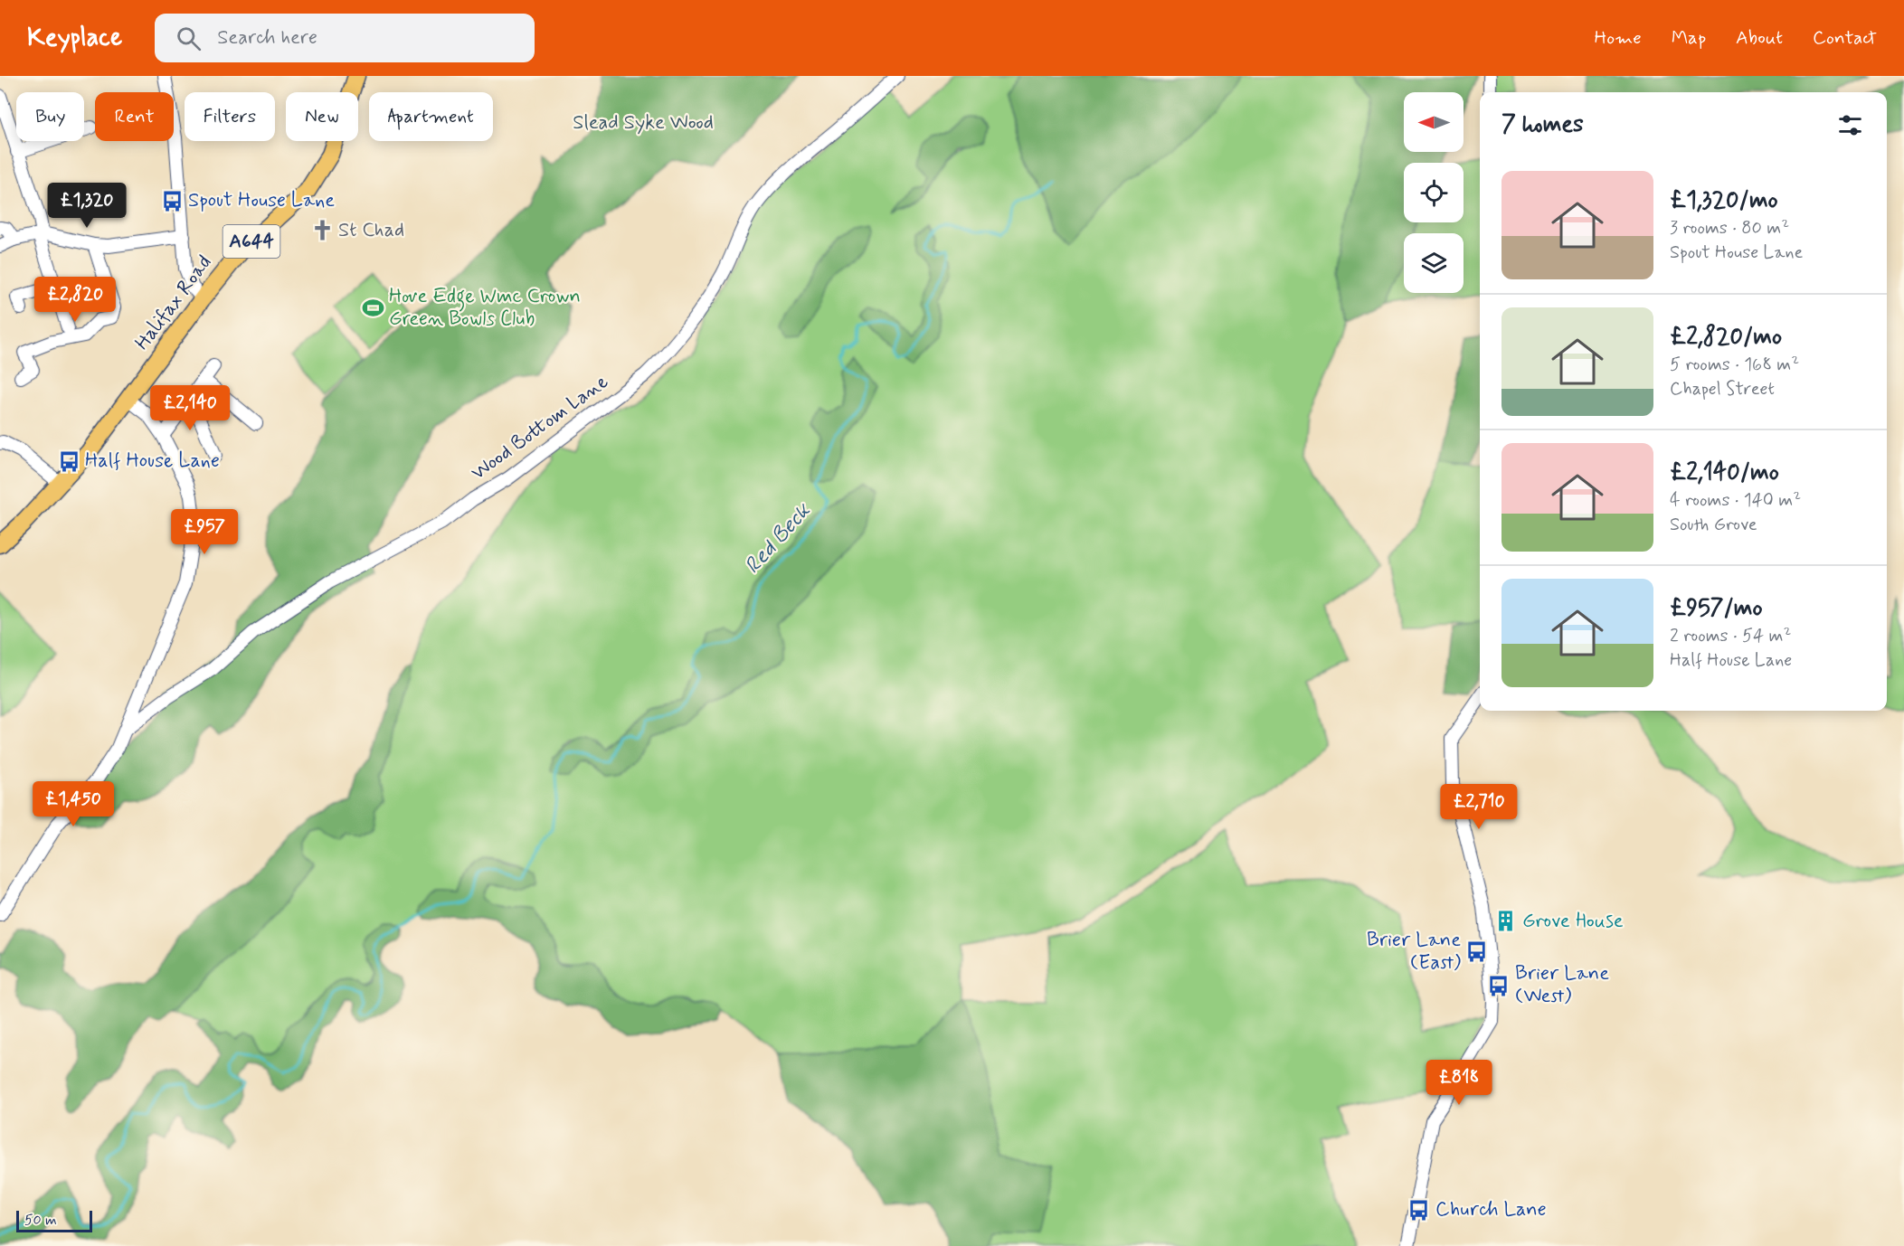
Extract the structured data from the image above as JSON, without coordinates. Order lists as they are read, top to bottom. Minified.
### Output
{"streets":{"main road":["A644","Halifax Road"],"street":["Wood Bottom Lane"]},"water":["Red Beck"],"parks":["Slead Syke Wood"],"places":{"bus stop":["Spout House Lane","Half House Lane","Brier Lane (East)","Brier Lane (West)","Church Lane"],"church":["St Chad"],"sports":["Hove Edge Wmc Crown Green Bowls Club"],"building":["Grove House"]},"scale_bar":"50 m","north":"left","page":{"header":"Keyplace","search":"Search here","nav":["Home","Map","About","Contact"],"chip":["Buy","Rent","Filters","New","Apartment"],"heading":"7 homes","list":[{"name":"£1,320/mo","note":"3 rooms · 80 m² · Spout House Lane"},{"name":"£2,820/mo","note":"5 rooms · 168 m² · Chapel Street"},{"name":"£2,140/mo","note":"4 rooms · 140 m² · South Grove"},{"name":"£957/mo","note":"2 rooms · 54 m² · Half House Lane"}],"price":["£1,320","£2,820","£2,140","£957","£1,450","£2,710","£818"],"scale":"50 m"}}
